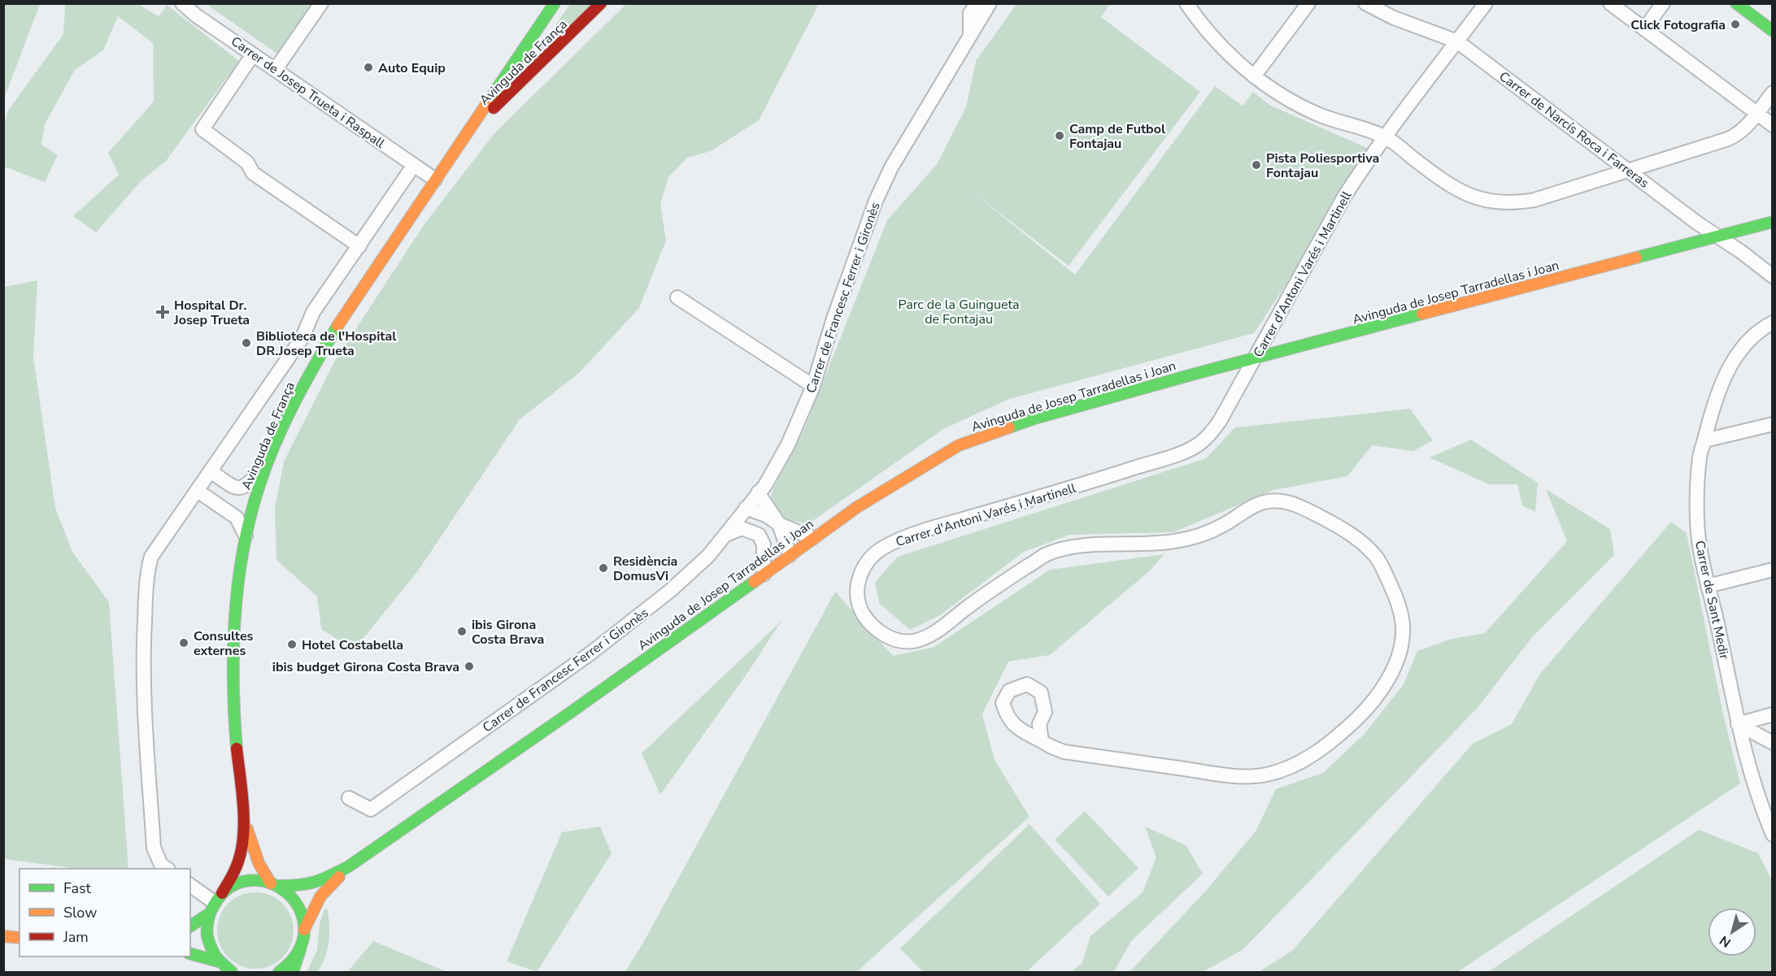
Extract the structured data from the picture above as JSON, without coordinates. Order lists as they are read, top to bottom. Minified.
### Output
{"streets":{"main road":["Avinguda de França","Avinguda de Josep Tarradellas i Joan"],"street":["Carrer de Josep Trueta i Raspall","Carrer de Narcís Roca i Farreras","Carrer d'Antoni Varés i Martinell","Carrer de Francesc Ferrer i Gironès","Carrer de Sant Medir"]},"crossings":[["Avinguda de França","Carrer de Josep Trueta i Raspall"],["Avinguda de França","Avinguda de Josep Tarradellas i Joan"],["Carrer de Narcís Roca i Farreras","Carrer d'Antoni Varés i Martinell"],["Carrer de Narcís Roca i Farreras","Avinguda de Josep Tarradellas i Joan"],["Carrer d'Antoni Varés i Martinell","Avinguda de Josep Tarradellas i Joan"]],"parks":["Parc de la Guingueta de Fontajau"],"places":{"other":["Click Fotografia","Auto Equip","Camp de Futbol Fontajau","Pista Poliesportiva Fontajau","Biblioteca de l'Hospital DR.Josep Trueta","Residència DomusVi","ibis Girona Costa Brava","Consultes externes","Hotel Costabella","ibis budget Girona Costa Brava"],"health":["Hospital Dr. Josep Trueta"]},"legend":["Fast","Slow","Jam"],"north":"bottom left"}
